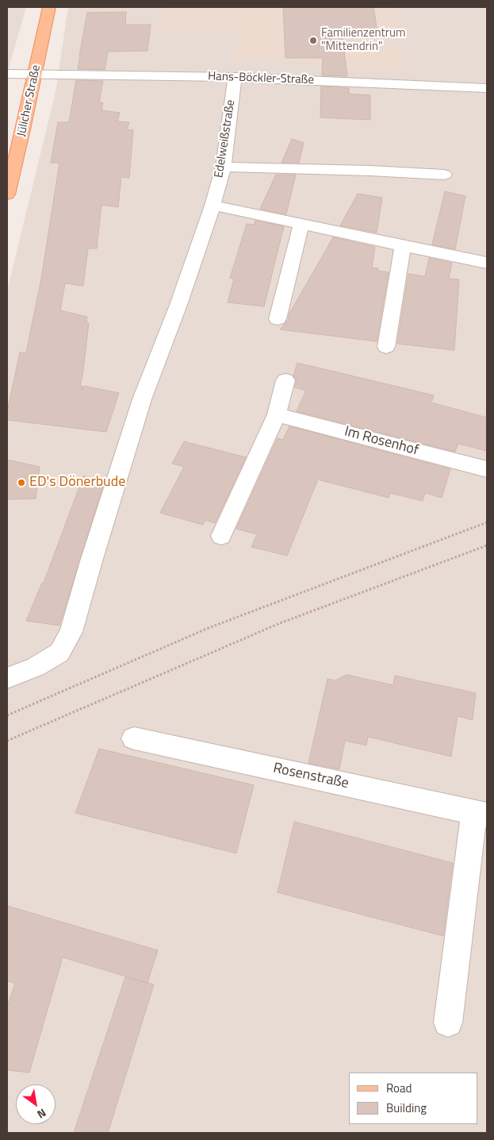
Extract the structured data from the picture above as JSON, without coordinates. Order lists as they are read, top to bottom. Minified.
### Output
{"streets":{"main road":["Jülicher Straße"],"street":["Hans-Böckler-Straße","Edelweißstraße","Im Rosenhof","Rosenstraße"]},"crossings":[["Hans-Böckler-Straße","Jülicher Straße"],["Hans-Böckler-Straße","Edelweißstraße"]],"places":["Familienzentrum \"Mittendrin\"","ED's Dönerbude"],"legend":["Road","Building"],"north":"bottom right"}
